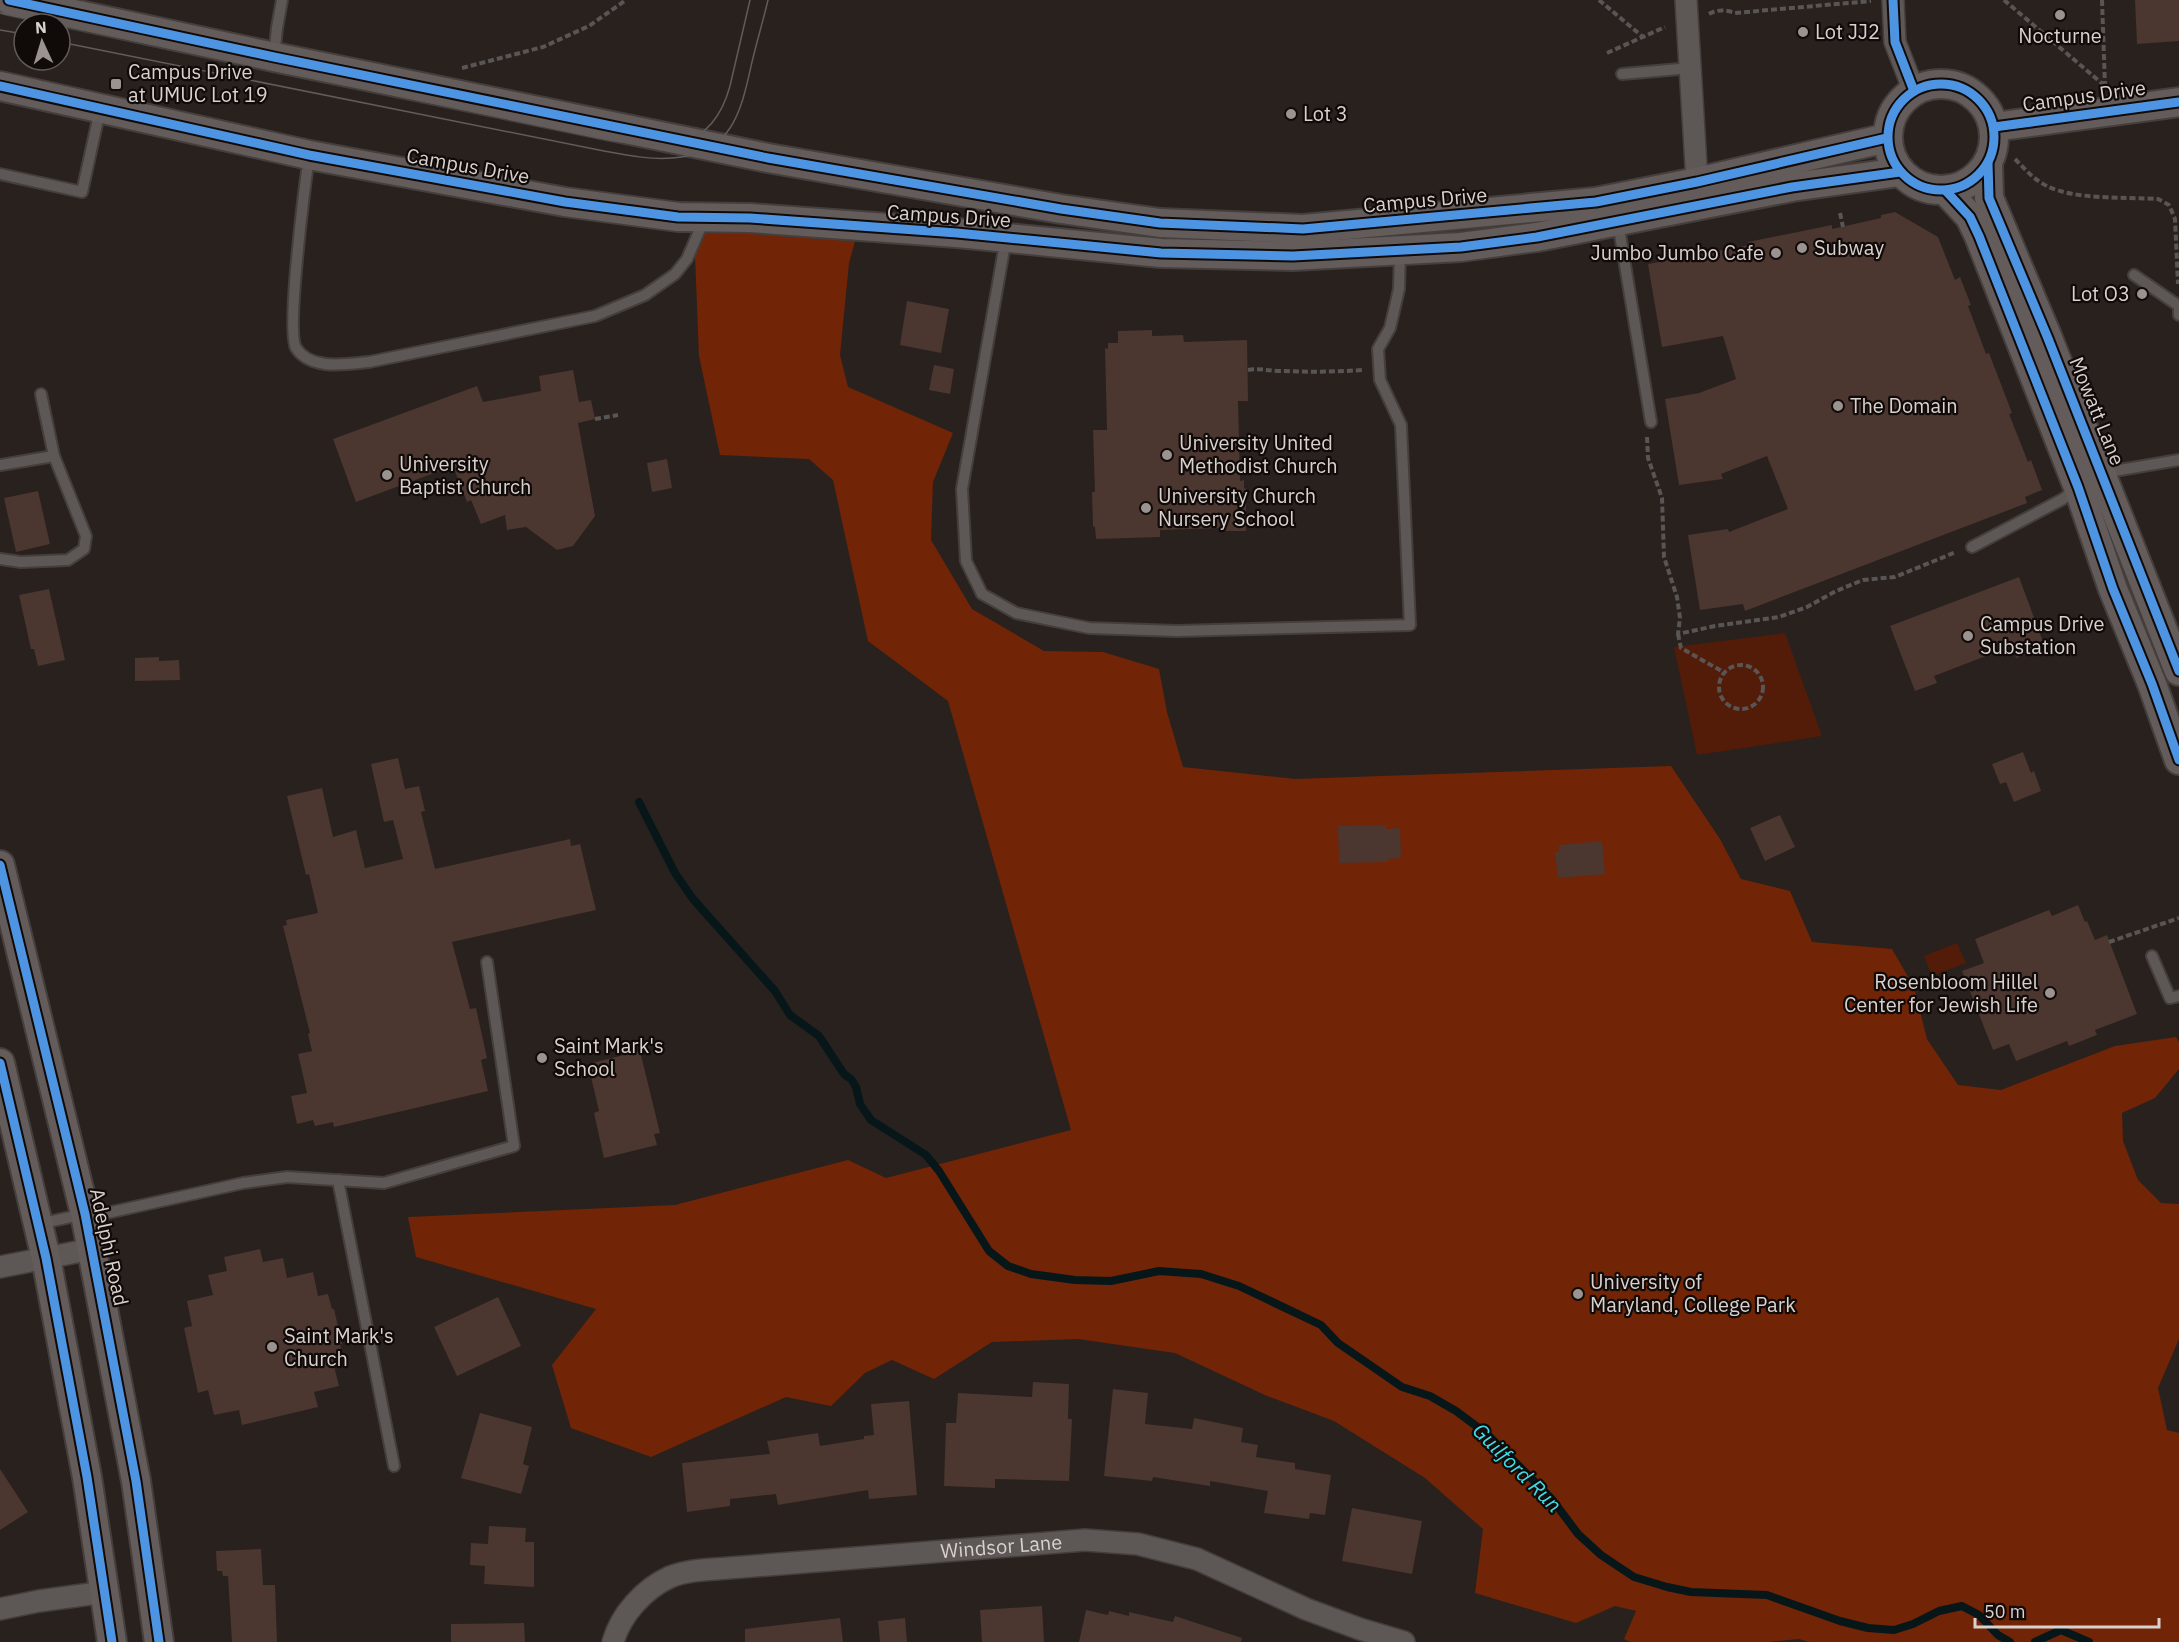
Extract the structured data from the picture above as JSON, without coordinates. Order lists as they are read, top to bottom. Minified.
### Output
{"streets":{"street":["Campus Drive","Mowatt Lane","Adelphi Road","Windsor Lane"]},"crossings":[["Campus Drive","Mowatt Lane"]],"water":["Guilford Run"],"places":{"other":["Nocturne","Lot JJ2","Lot 3","Subway","Jumbo Jumbo Cafe","Lot O3","The Domain","University United Methodist Church","University Baptist Church","University Church Nursery School","Campus Drive Substation","Rosenbloom Hillel Center for Jewish Life","Saint Mark's School","University of Maryland, College Park","Saint Mark's Church"],"transit":["Campus Drive at UMUC Lot 19"]},"scale_bar":"50 m","north":"top"}
